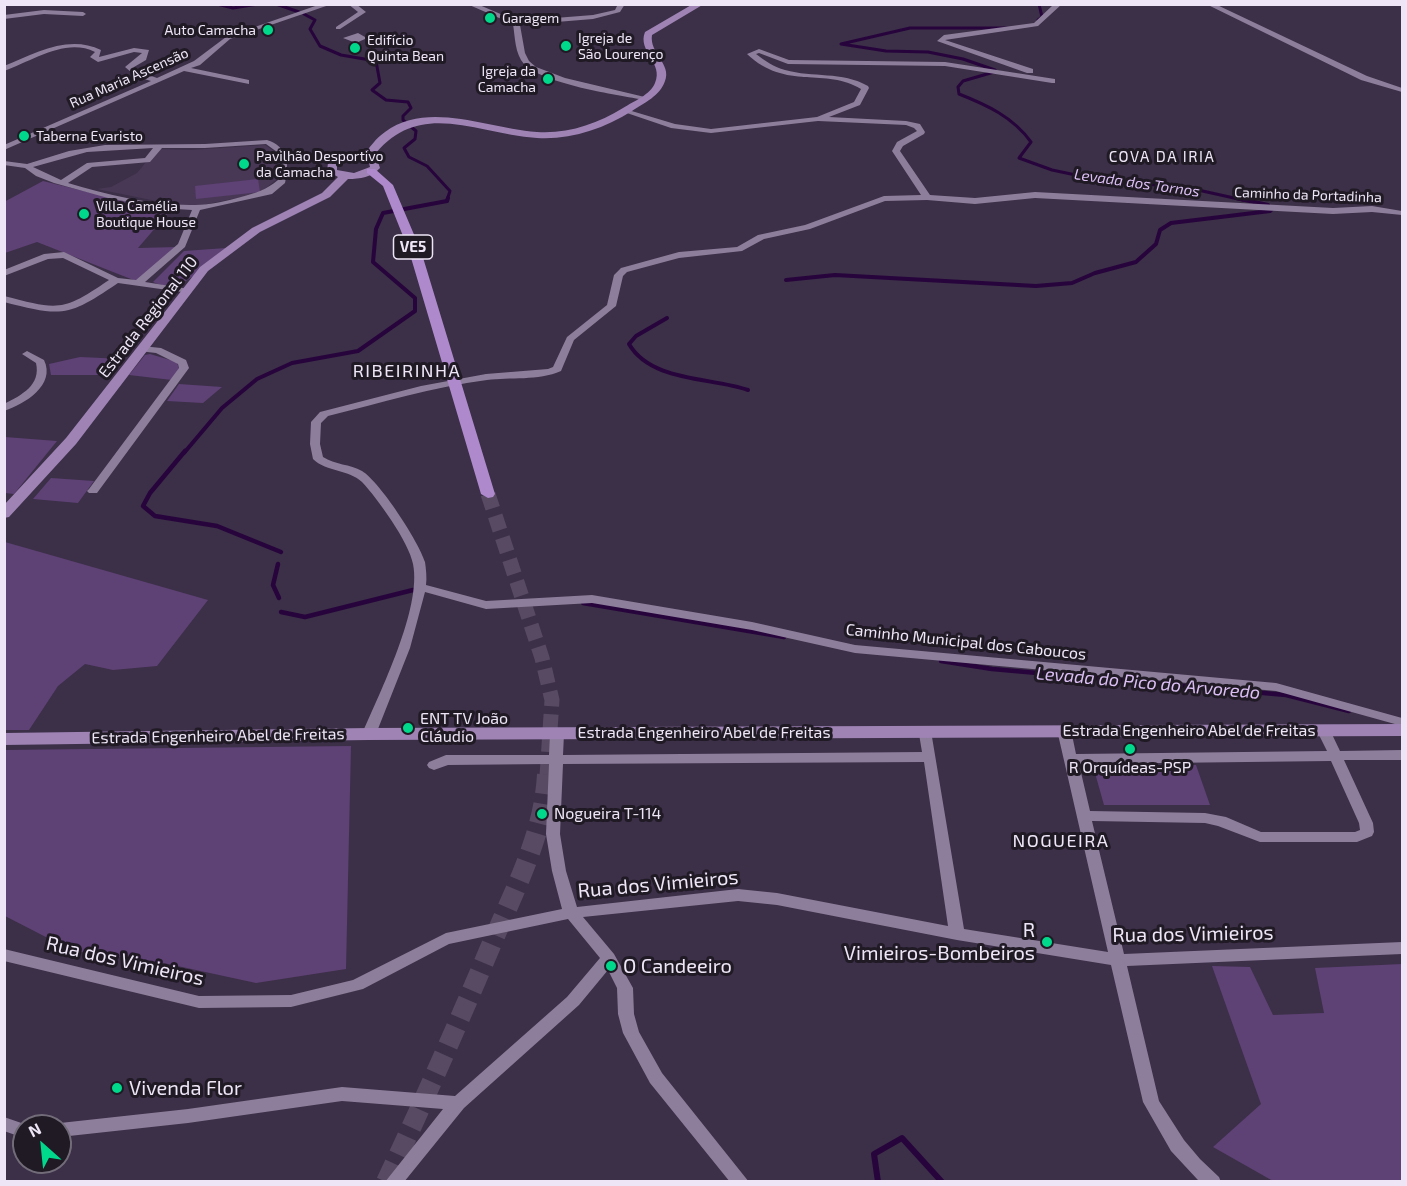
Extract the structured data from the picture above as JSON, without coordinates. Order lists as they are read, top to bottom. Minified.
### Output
{"streets":{"main road":["VE5","Estrada Regional 110","Estrada Engenheiro Abel de Freitas"],"street":["Rua Maria Ascensão","Caminho da Portadinha","Caminho Municipal dos Caboucos","Rua dos Vimieiros"]},"crossings":[["Caminho da Portadinha","Caminho Municipal dos Caboucos"]],"districts":["COVA DA IRIA","RIBEIRINHA","NOGUEIRA"],"water":["Levada dos Tornos","Levada do Pico do Arvoredo"],"places":["Garagem","Auto Camacha","Igreja de São Lourenço","Edifício Quinta Bean","Igreja da Camacha","Taberna Evaristo","Pavilhão Desportivo da Camacha","Villa Camélia Boutique House","ENT TV João Cláudio","R Orquídeas-PSP","Nogueira T-114","R Vimieiros-Bombeiros","O Candeeiro","Vivenda Flor"],"north":"top left"}
